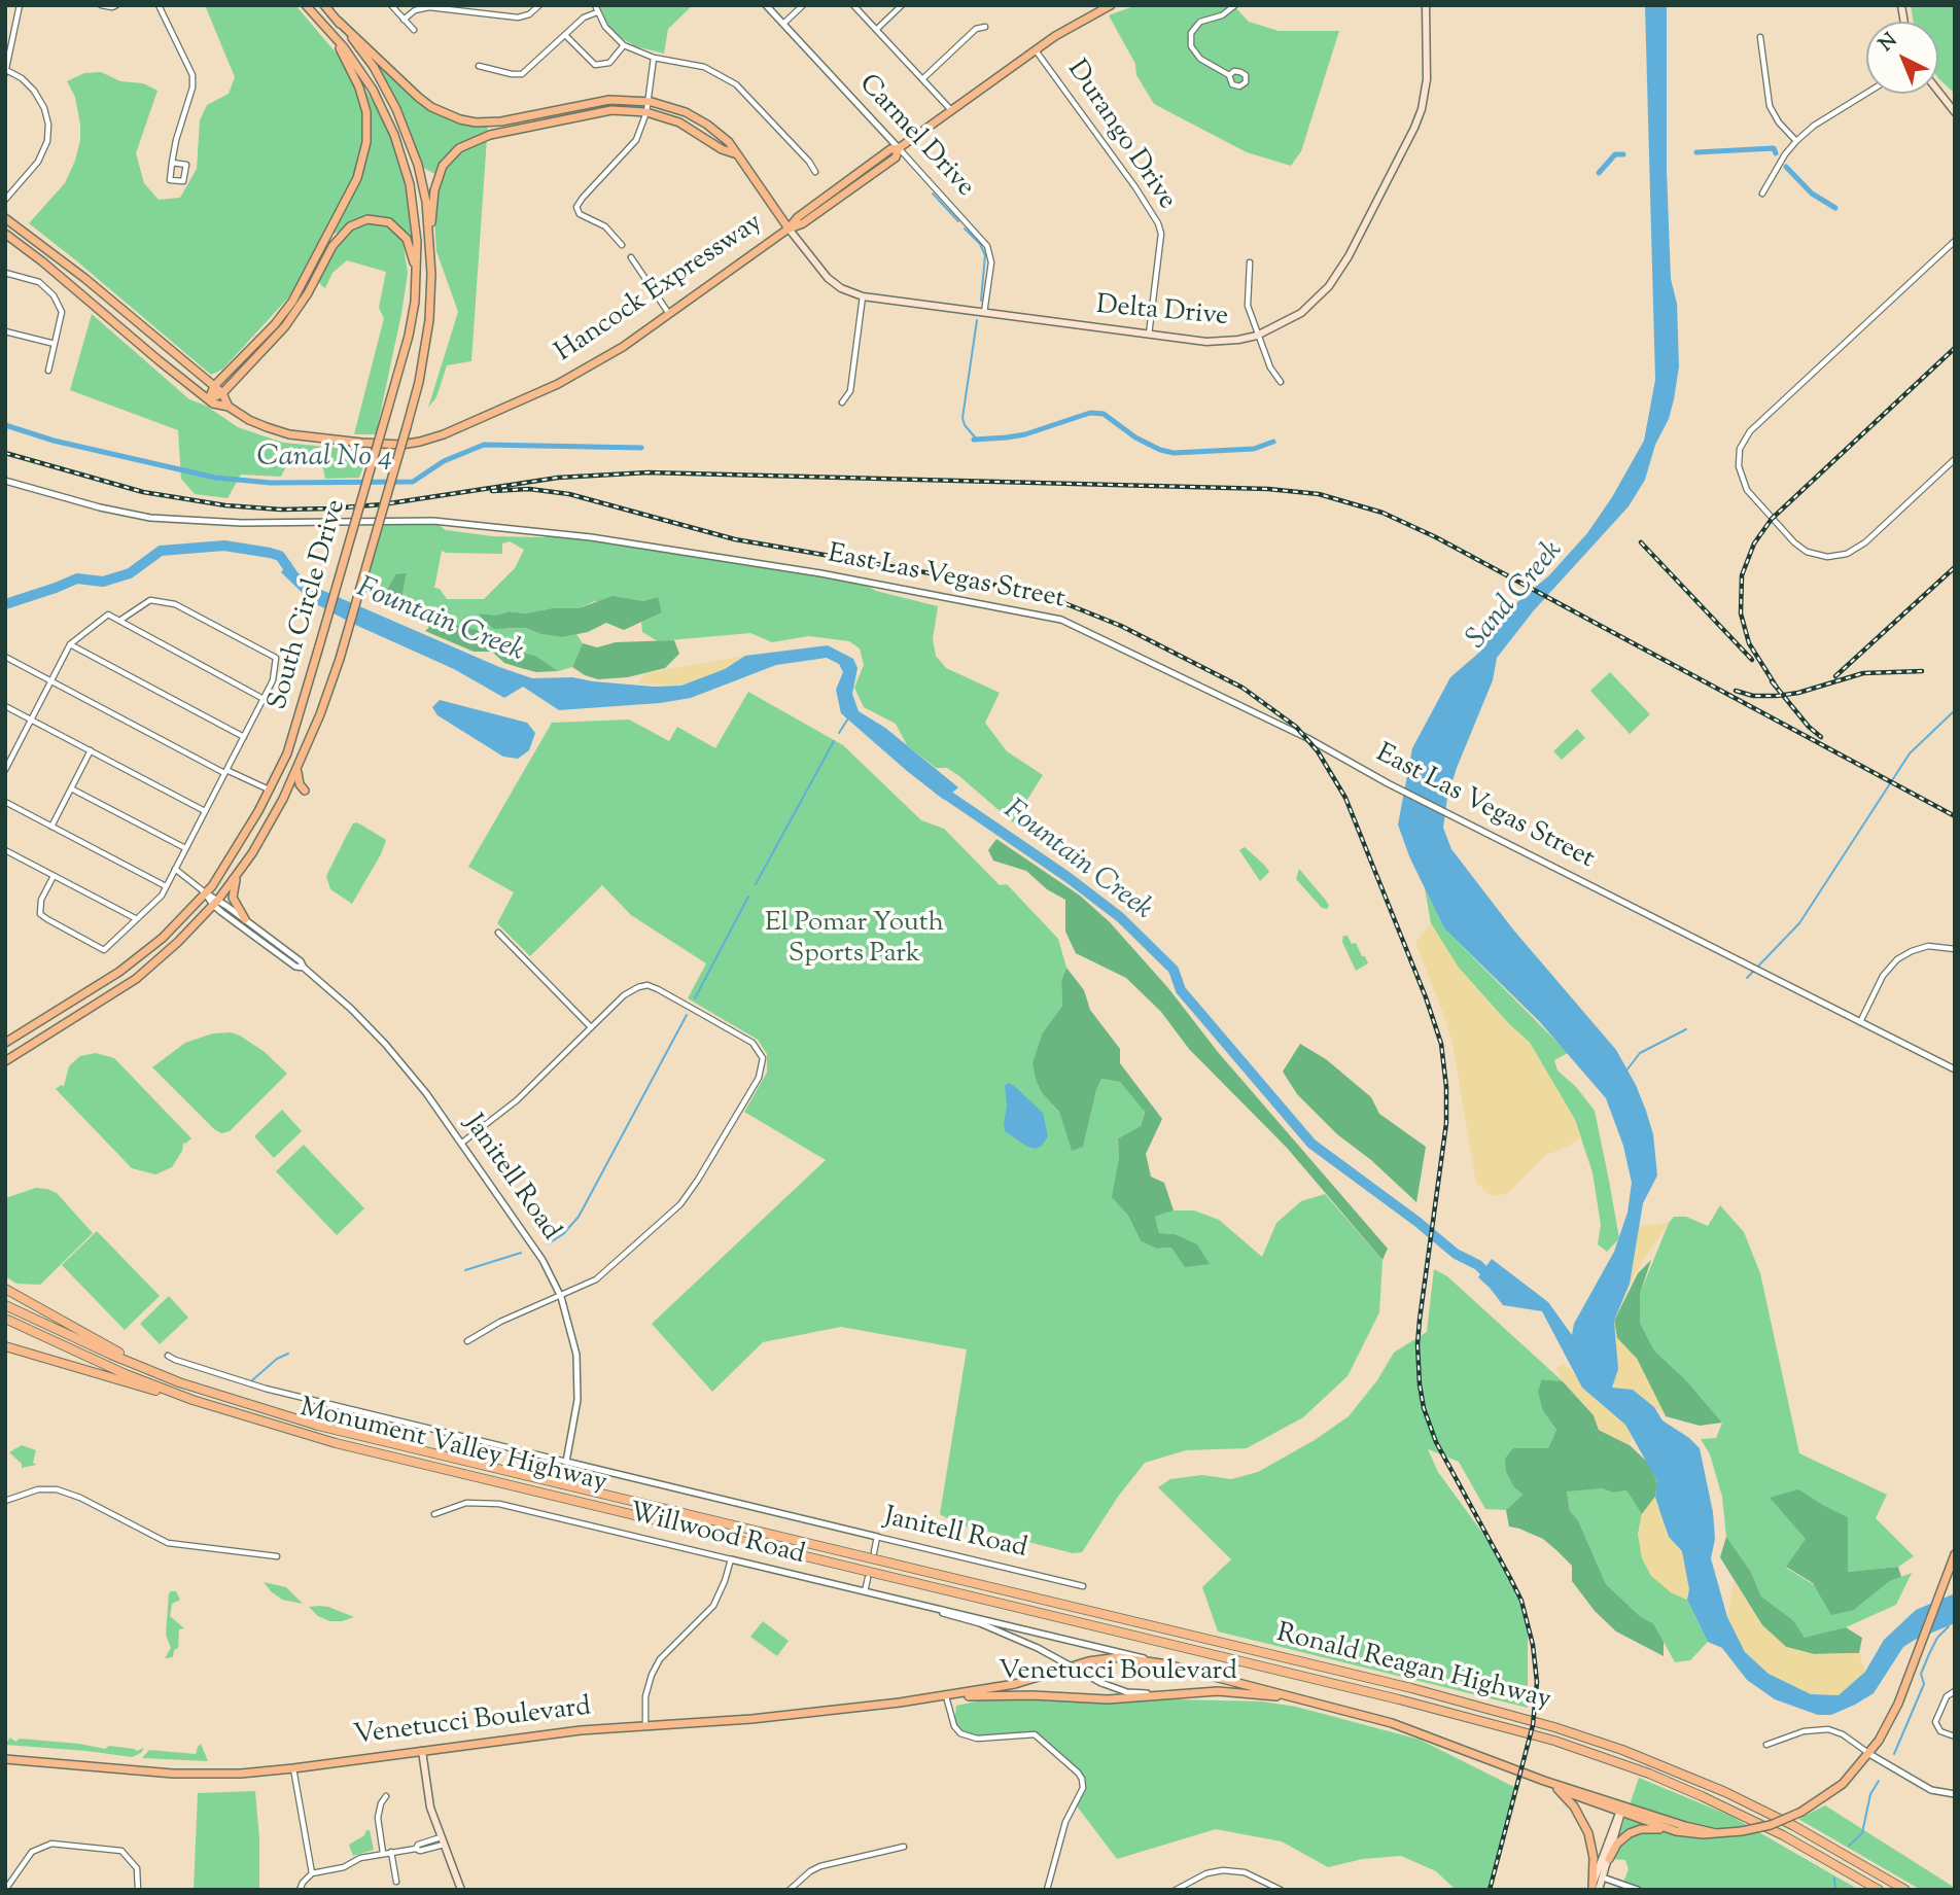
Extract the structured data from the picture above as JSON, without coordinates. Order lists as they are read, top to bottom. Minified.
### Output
{"streets":{"highway":["Monument Valley Highway","Ronald Reagan Highway"],"main road":["Hancock Expressway","Delta Drive","South Circle Drive","Venetucci Boulevard"],"street":["Durango Drive","Carmel Drive","East Las Vegas Street","Janitell Road","Willwood Road"]},"crossings":[["Durango Drive","Hancock Expressway"],["Durango Drive","Delta Drive"],["Carmel Drive","Hancock Expressway"],["Carmel Drive","Delta Drive"],["Hancock Expressway","Delta Drive"],["South Circle Drive","Janitell Road"],["Monument Valley Highway","Ronald Reagan Highway"],["Willwood Road","Venetucci Boulevard"]],"water":["Canal No 4","Sand Creek","Fountain Creek"],"parks":["El Pomar Youth Sports Park"],"north":"top left"}
